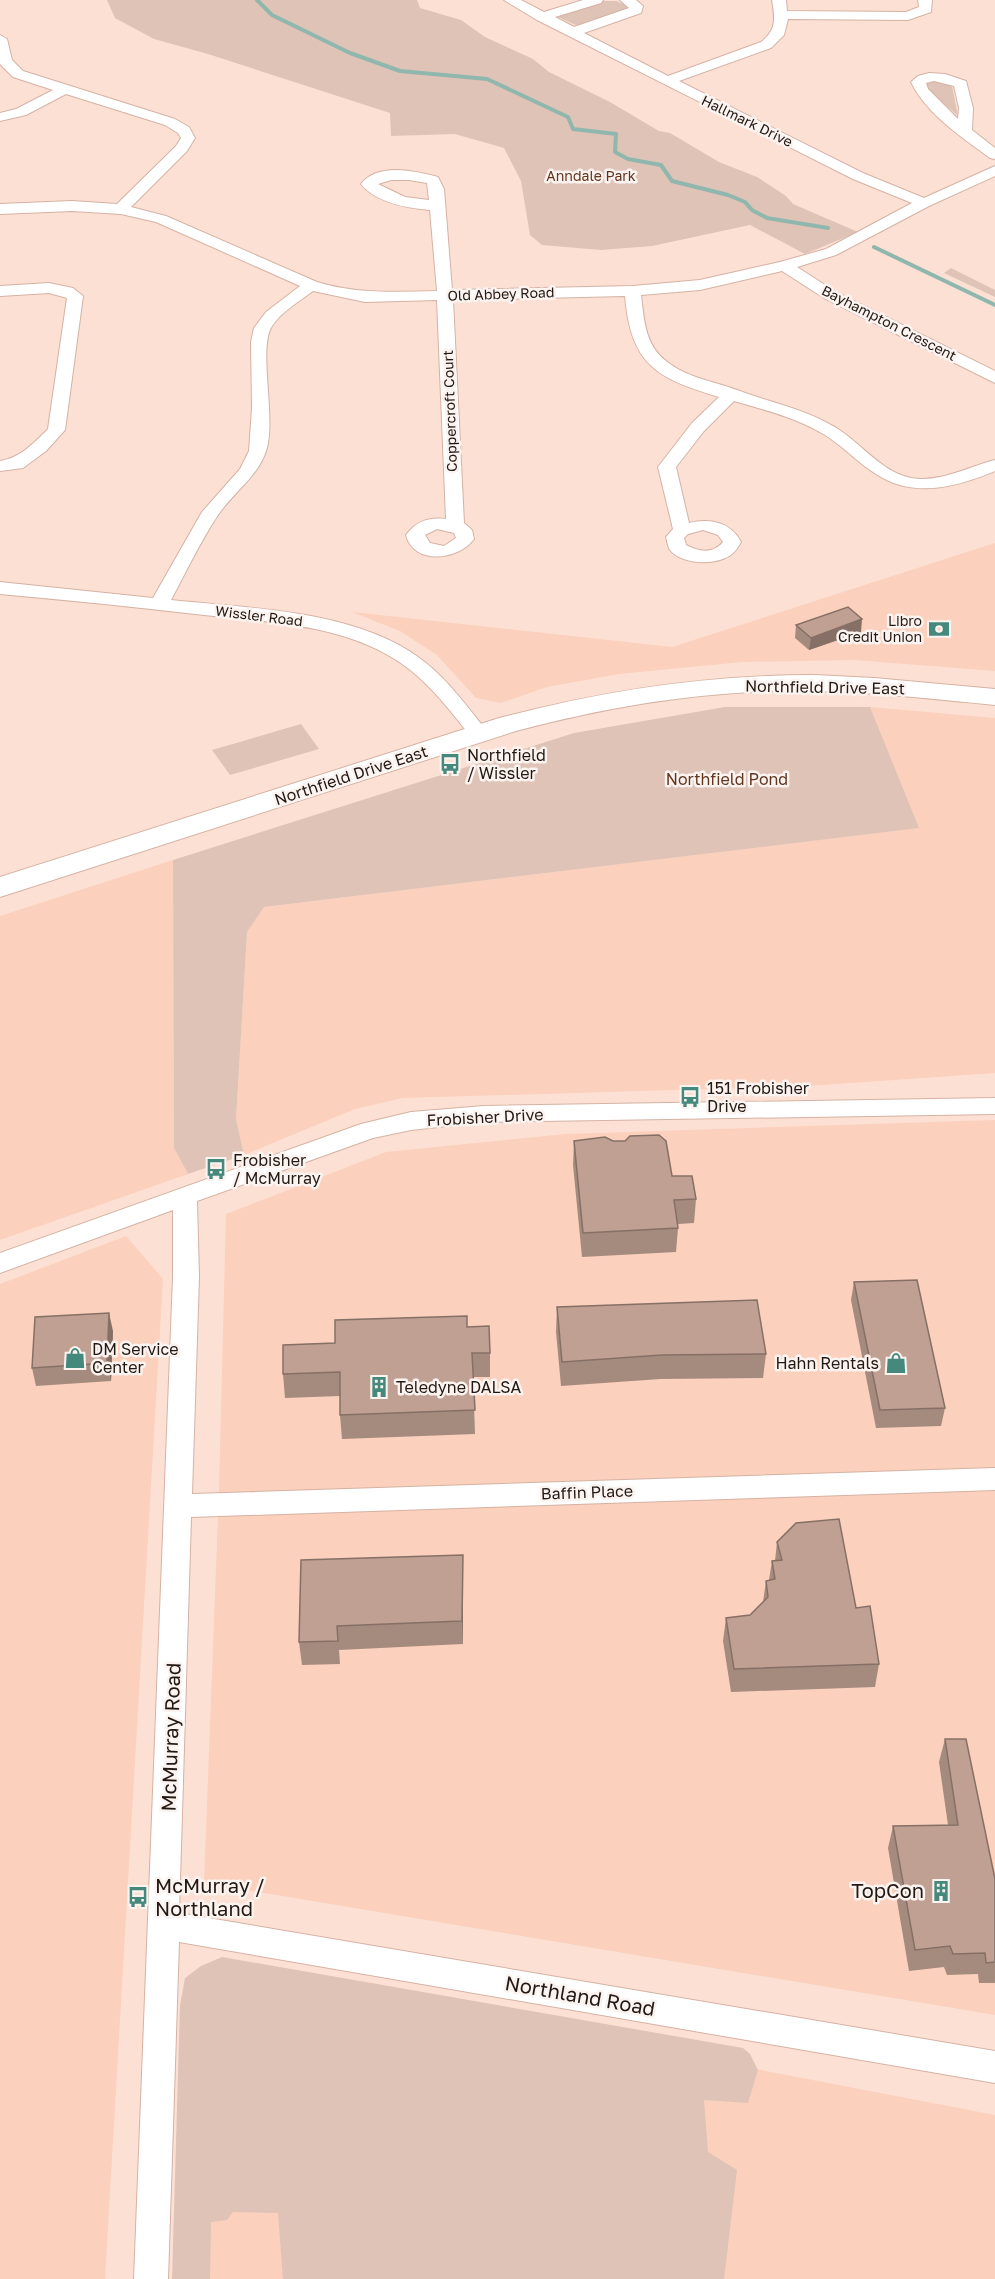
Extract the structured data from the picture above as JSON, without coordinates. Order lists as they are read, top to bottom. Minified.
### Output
{"streets":{"main road":["Northfield Drive East"],"street":["Hallmark Drive","Old Abbey Road","Bayhampton Crescent","Coppercroft Court","Wissler Road","Frobisher Drive","Baffin Place","McMurray Road","Northland Road"]},"crossings":[["Hallmark Drive","Old Abbey Road"],["Old Abbey Road","Bayhampton Crescent"],["Old Abbey Road","Coppercroft Court"],["Wissler Road","Northfield Drive East"],["Frobisher Drive","McMurray Road"],["Baffin Place","McMurray Road"],["McMurray Road","Northland Road"]],"parks":["Anndale Park","Northfield Pond"],"places":{"bank":["Libro Credit Union"],"bus stop":["Northfield / Wissler","151 Frobisher Drive","Frobisher / McMurray","McMurray / Northland"],"shop":["DM Service Center","Hahn Rentals"],"building":["Teledyne DALSA","TopCon"]}}
